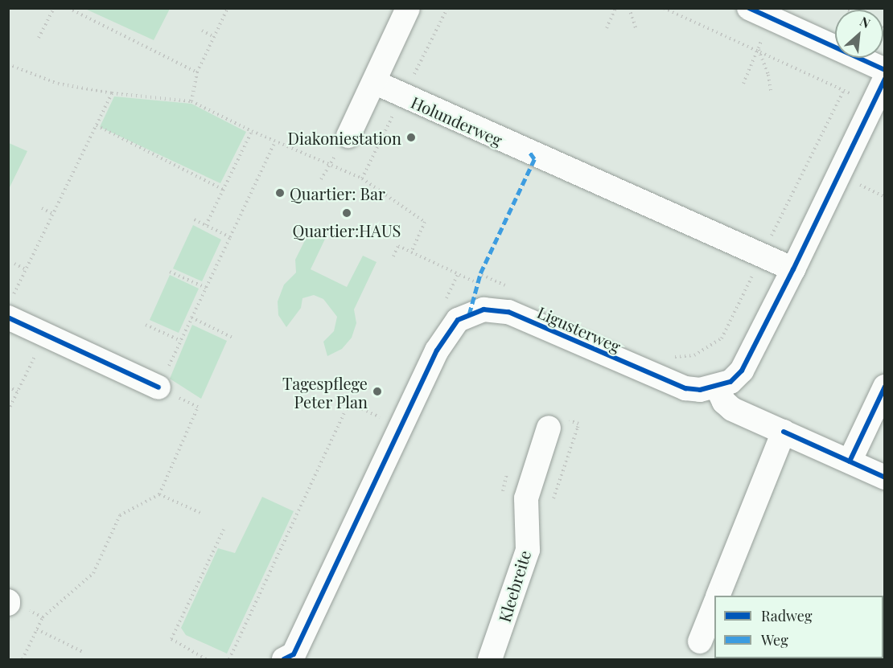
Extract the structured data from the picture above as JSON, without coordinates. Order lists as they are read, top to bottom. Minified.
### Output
{"streets":{"street":["Holunderweg","Ligusterweg","Kleebreite"]},"crossings":[["Holunderweg","Ligusterweg"]],"places":["Diakoniestation","Quartier: Bar","Quartier:HAUS","Tagespflege Peter Plan"],"legend":["Radweg","Weg"],"north":"top right"}
